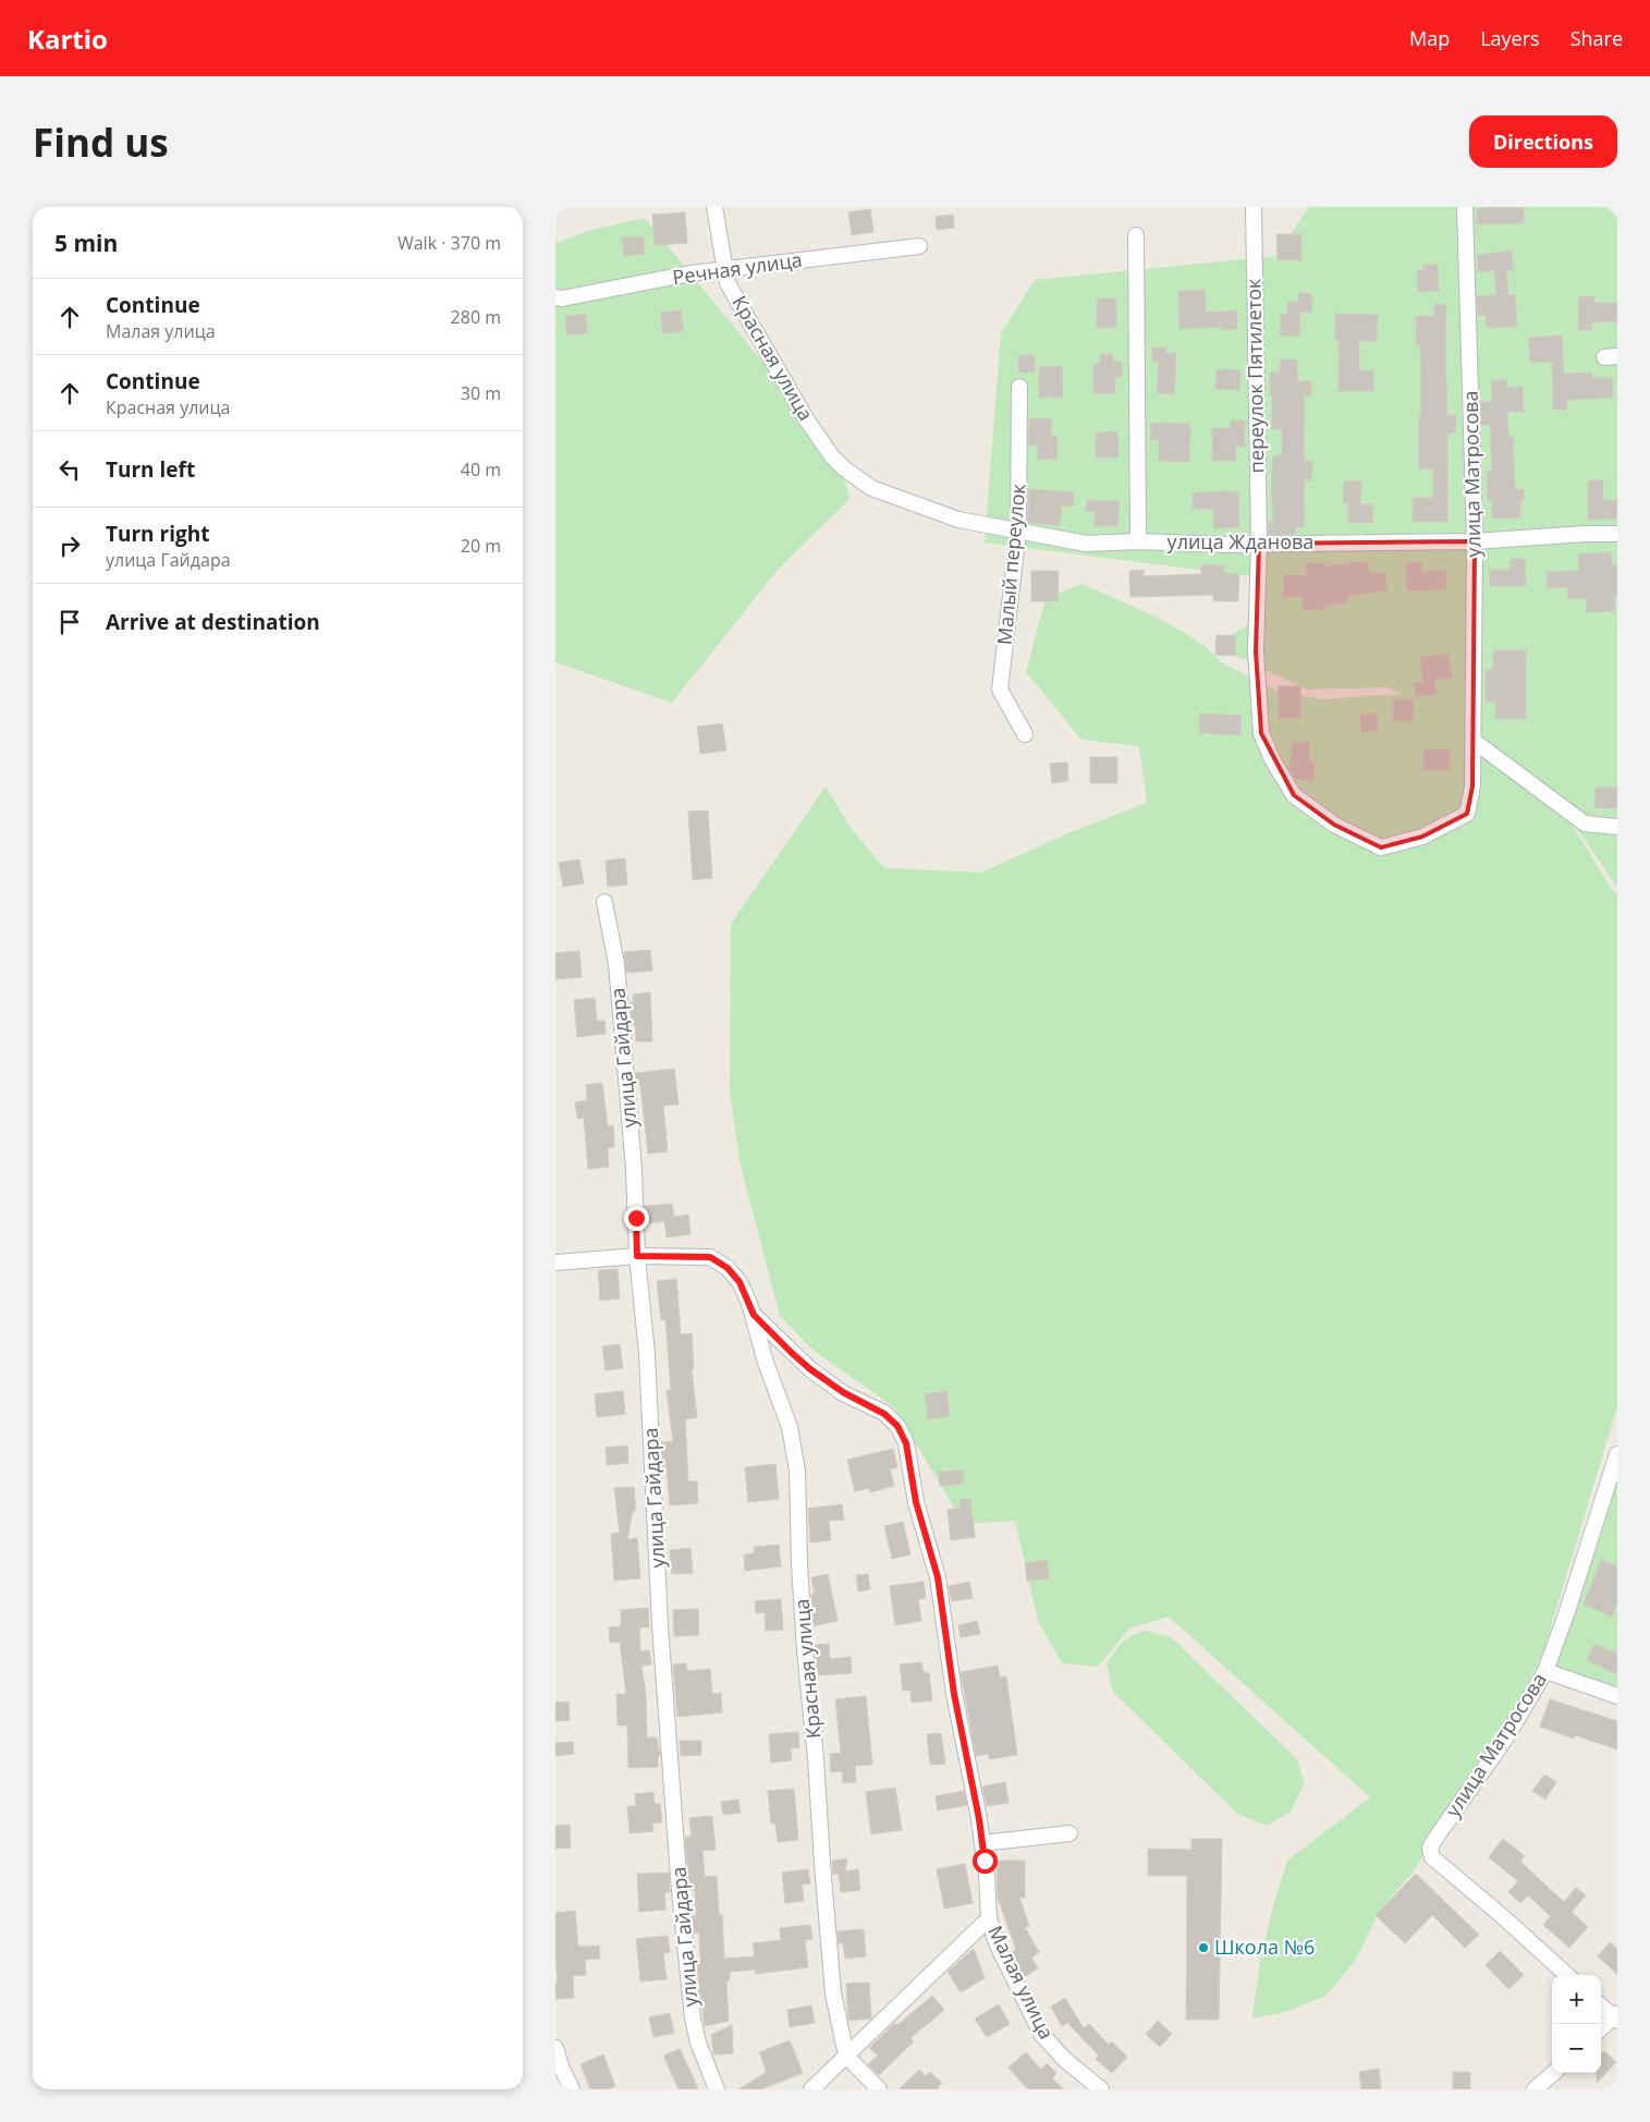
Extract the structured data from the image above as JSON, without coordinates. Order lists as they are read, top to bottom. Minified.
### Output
{"streets":{"street":["Речная улица","Красная улица","переулок Пятилеток","улица Матросова","улица Жданова","Малый переулок","улица Гайдара","Малая улица"]},"crossings":[["Речная улица","Красная улица"],["Красная улица","улица Жданова"],["Красная улица","улица Гайдара"],["Красная улица","Малая улица"],["переулок Пятилеток","улица Матросова"],["переулок Пятилеток","улица Жданова"],["улица Матросова","улица Жданова"],["улица Жданова","Малый переулок"]],"places":["Школа №6"],"page":{"header":"Kartio","nav":["Map","Layers","Share"],"buttons":"Directions","title":"Find us","heading":["5 min","Walk · 370 m"],"list":[["Continue","Малая улица","280 m"],["Continue","Красная улица","30 m"],["Turn left","40 m"],["Turn right","улица Гайдара","20 m"],"Arrive at destination"],"map_buttons":["+","−"]}}
